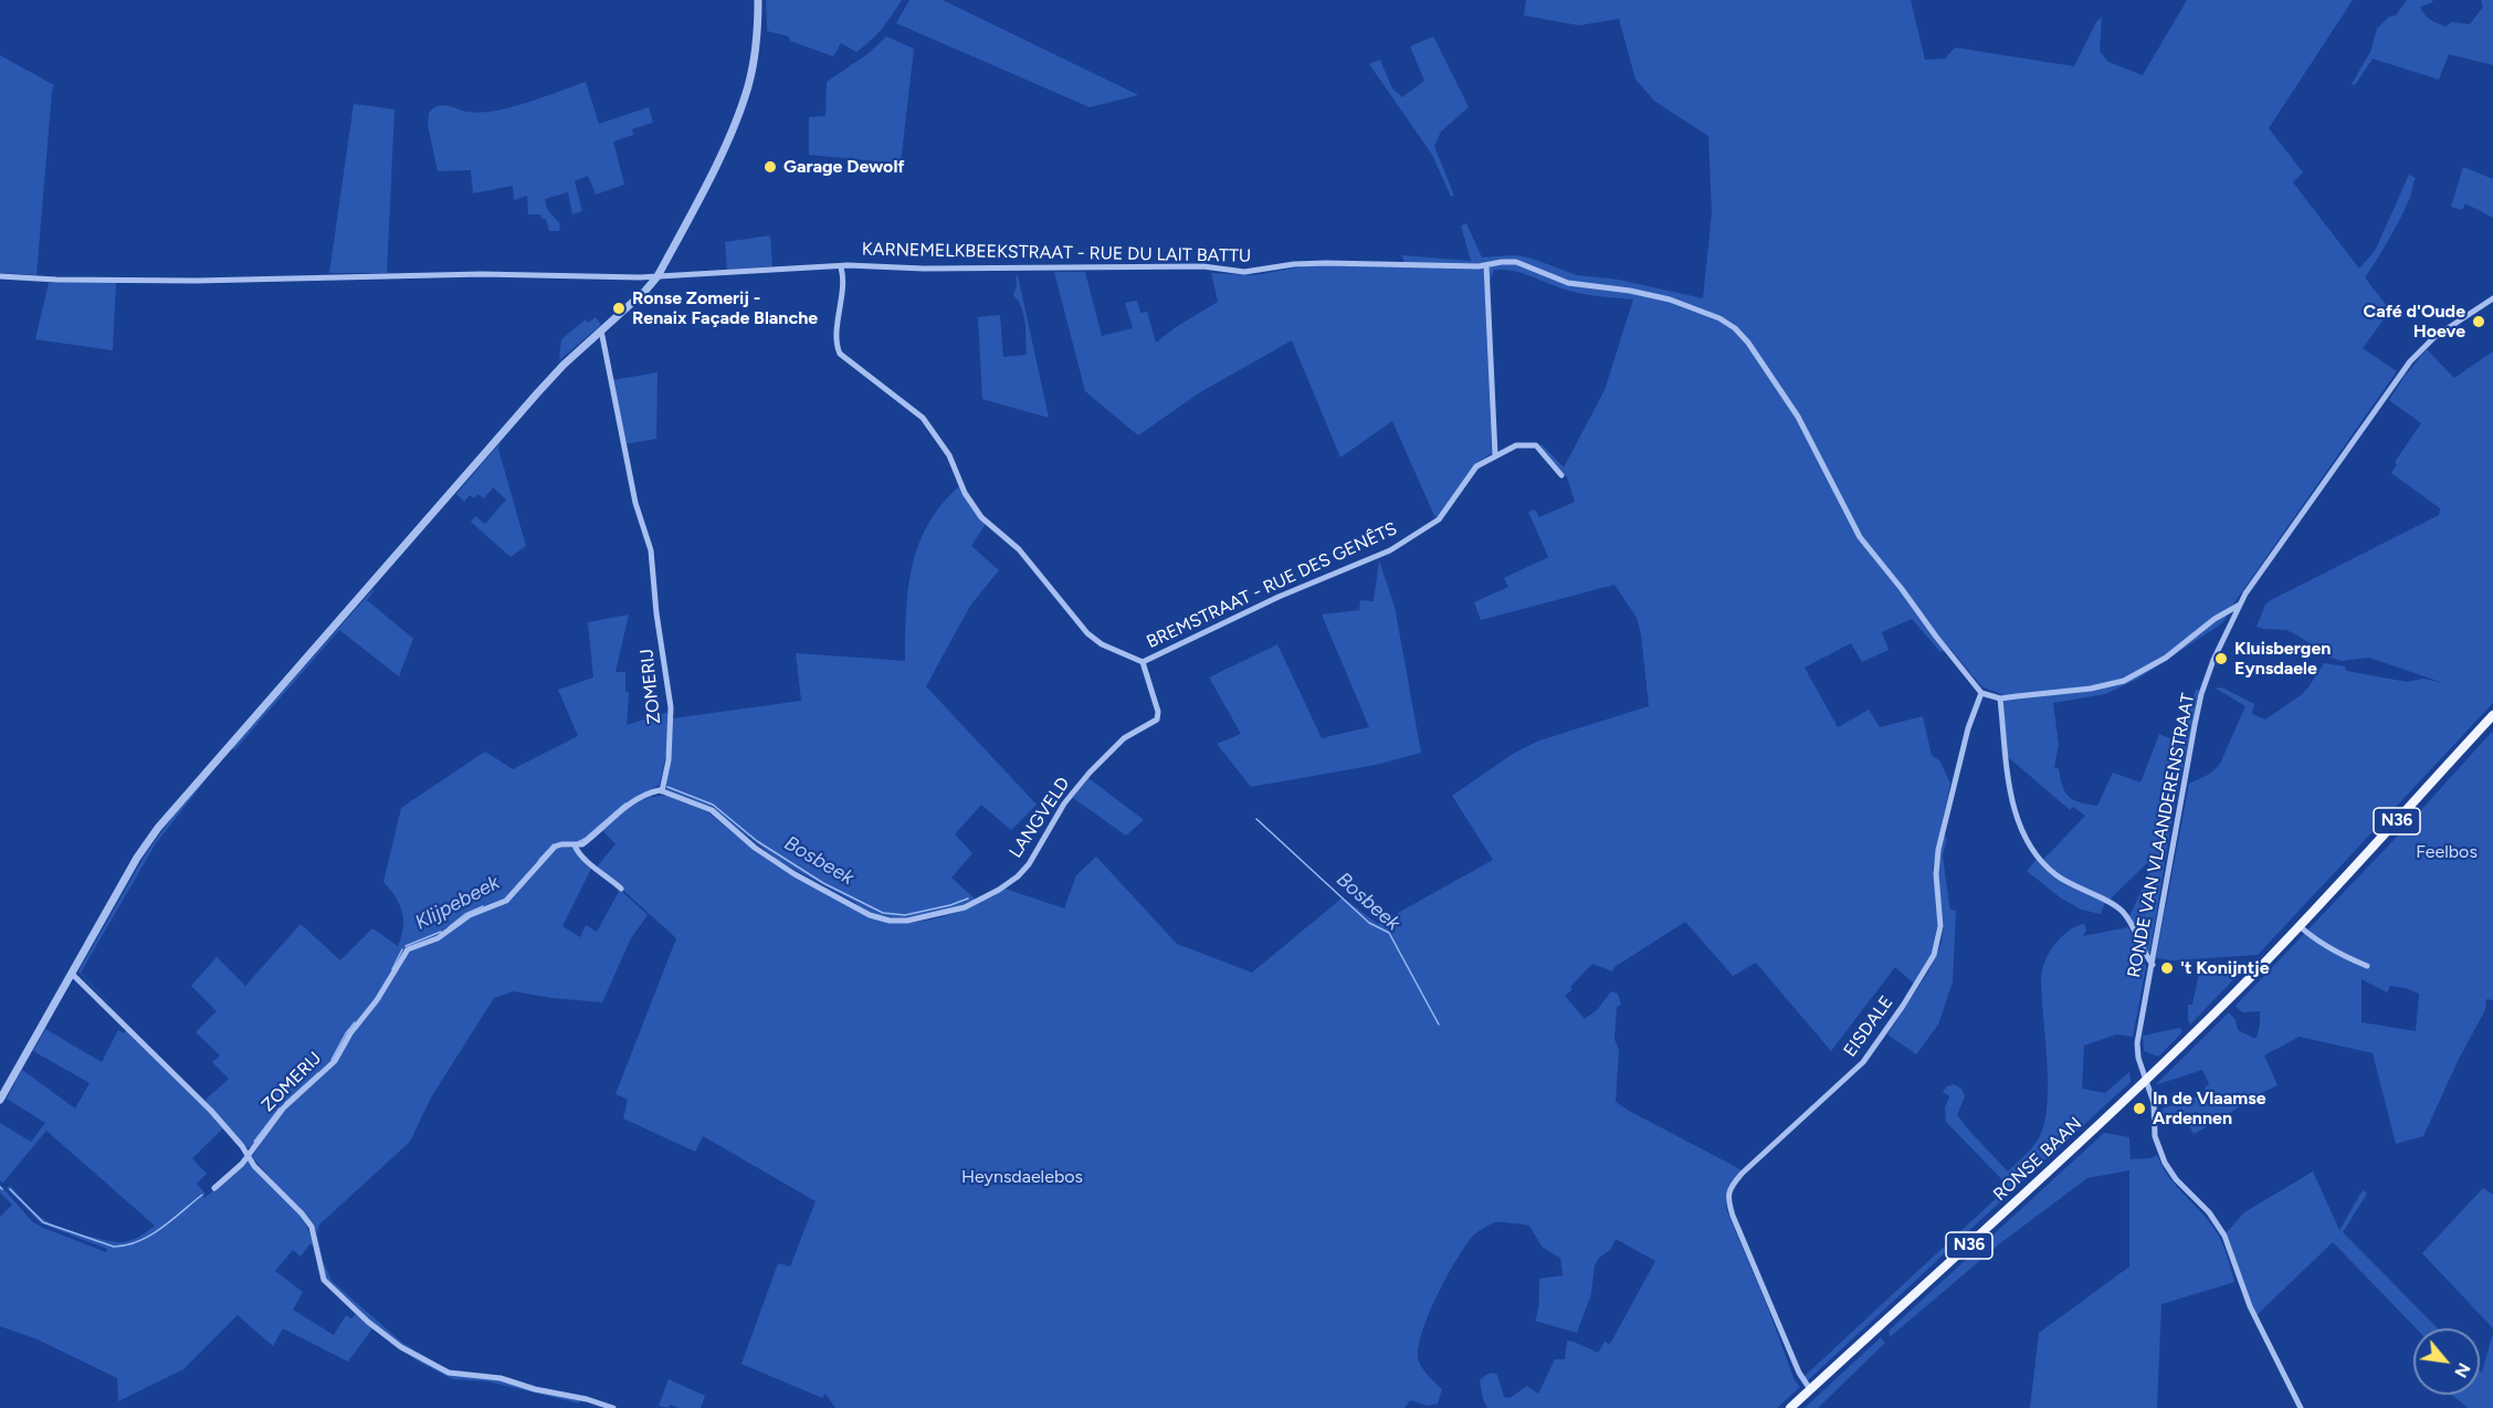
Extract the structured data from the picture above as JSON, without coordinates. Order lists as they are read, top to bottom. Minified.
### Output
{"streets":{"main road":["N36","RONSE BAAN"],"street":["KARNEMELKBEEKSTRAAT - RUE DU LAIT BATTU","BREMSTRAAT - RUE DES GENÊTS","ZOMERIJ","LANGVELD","RONDE VAN VLAANDERENSTRAAT","EISDALE"]},"crossings":[["KARNEMELKBEEKSTRAAT - RUE DU LAIT BATTU","EISDALE"],["BREMSTRAAT - RUE DES GENÊTS","LANGVELD"],["ZOMERIJ","LANGVELD"],["RONDE VAN VLAANDERENSTRAAT","RONSE BAAN"],["EISDALE","RONSE BAAN"]],"water":["Bosbeek","Klijpebeek"],"parks":["Feelbos","Heynsdaelebos"],"places":["Garage Dewolf","Ronse Zomerij - Renaix Façade Blanche","Café d'Oude Hoeve","Kluisbergen Eynsdaele","'t Konijntje","In de Vlaamse Ardennen"],"north":"bottom right"}
